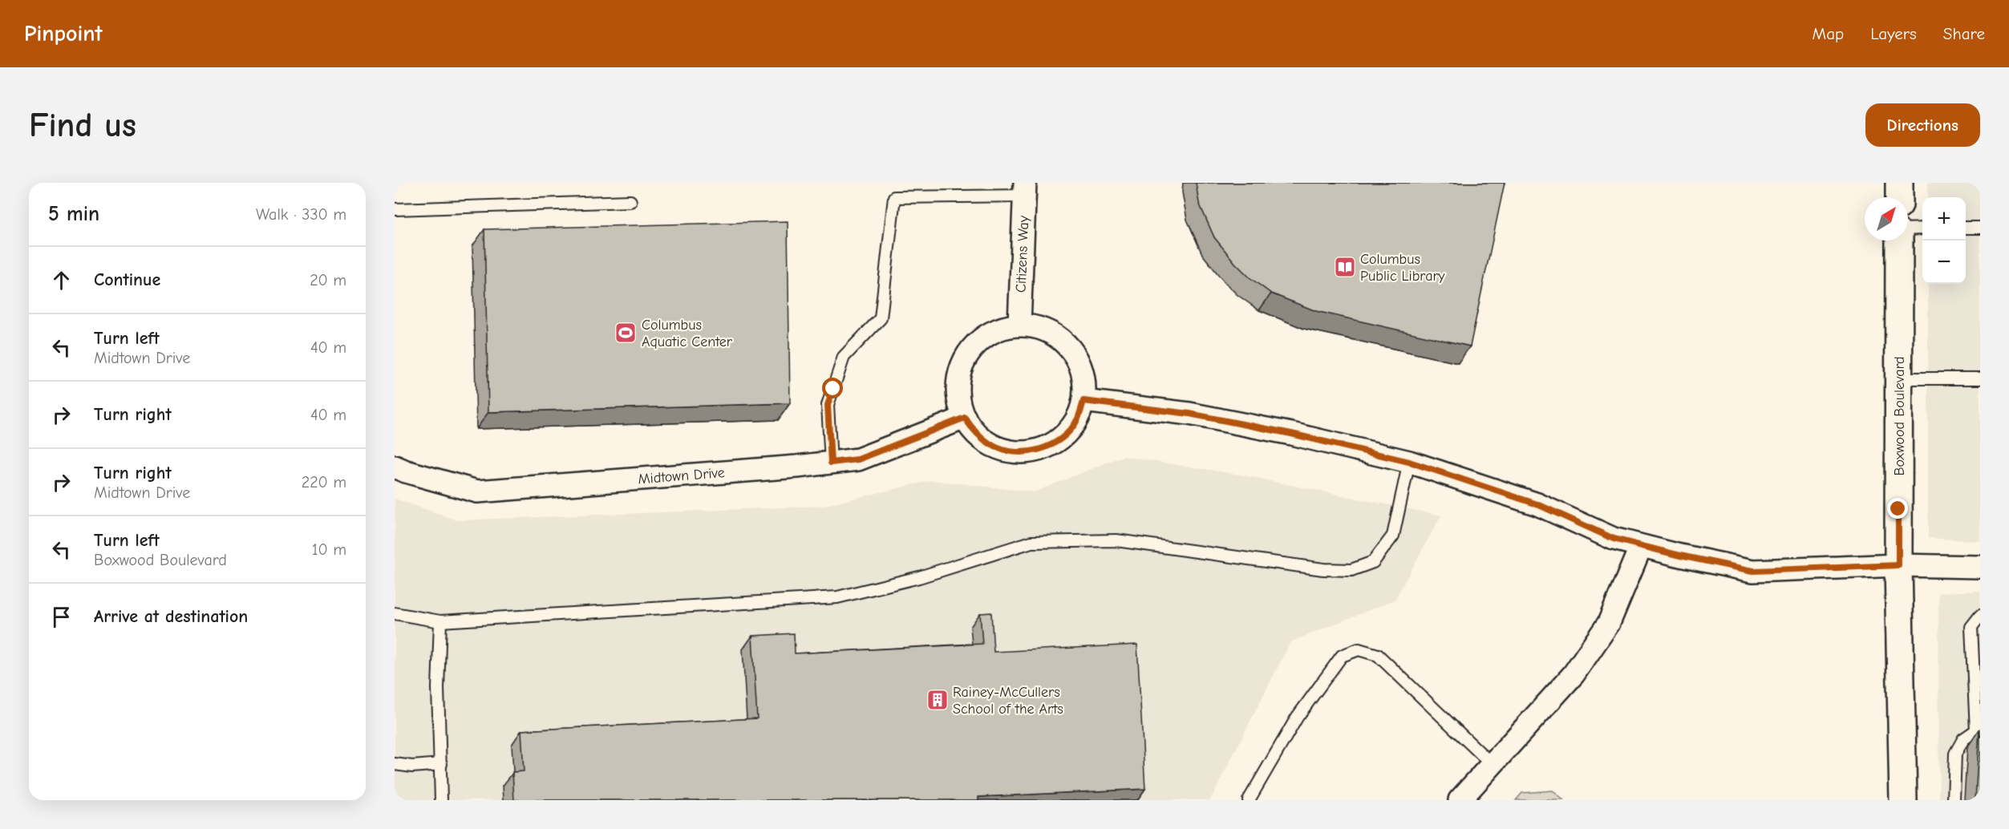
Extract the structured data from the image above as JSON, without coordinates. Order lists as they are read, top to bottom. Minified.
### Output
{"streets":{"street":["Citizens Way","Boxwood Boulevard","Midtown Drive"]},"crossings":[["Citizens Way","Midtown Drive"]],"places":{"library":["Columbus Public Library"],"sports":["Columbus Aquatic Center"],"building":["Rainey-McCullers School of the Arts"]},"north":"top right","page":{"header":"Pinpoint","nav":["Map","Layers","Share"],"buttons":"Directions","title":"Find us","heading":["5 min","Walk · 330 m"],"map_buttons":["+","−"],"list":[["Continue","20 m"],["Turn left","Midtown Drive","40 m"],["Turn right","40 m"],["Turn right","Midtown Drive","220 m"],["Turn left","Boxwood Boulevard","10 m"],"Arrive at destination"]}}
